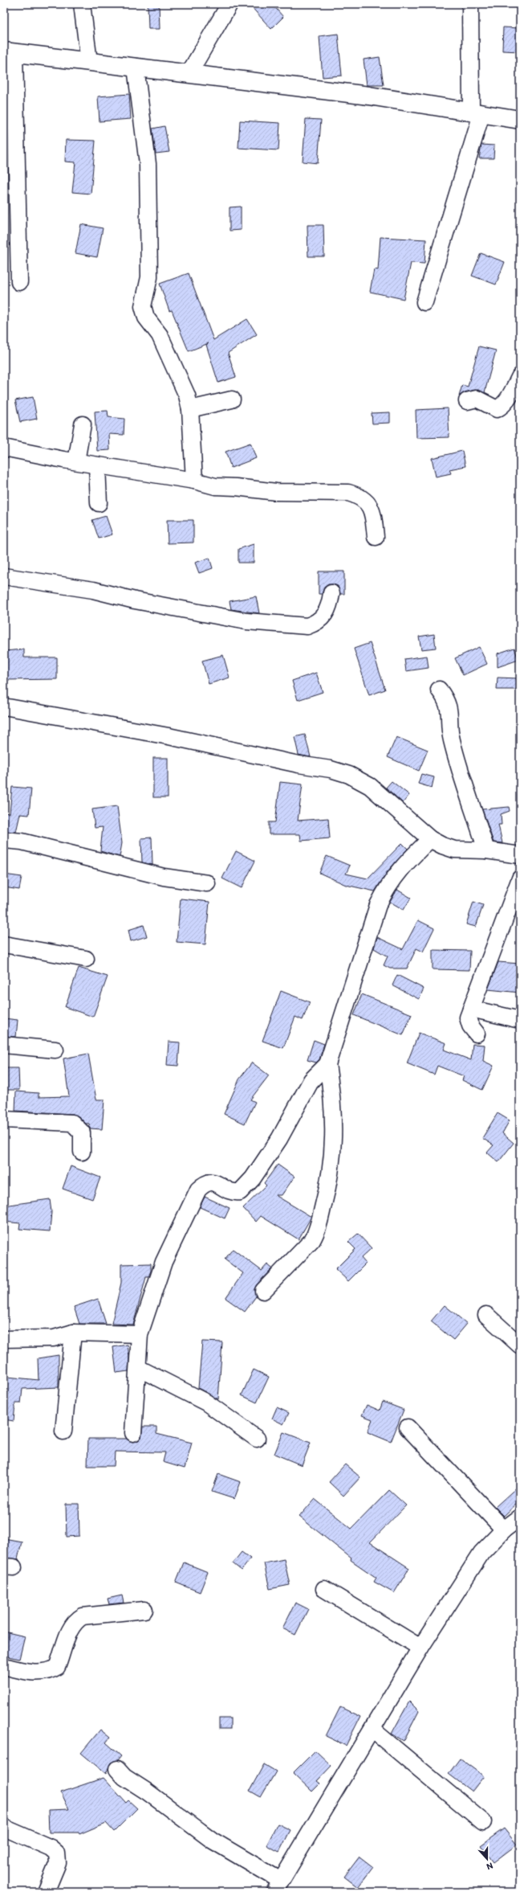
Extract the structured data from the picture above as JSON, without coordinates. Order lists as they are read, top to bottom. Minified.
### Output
{"north":"bottom"}
